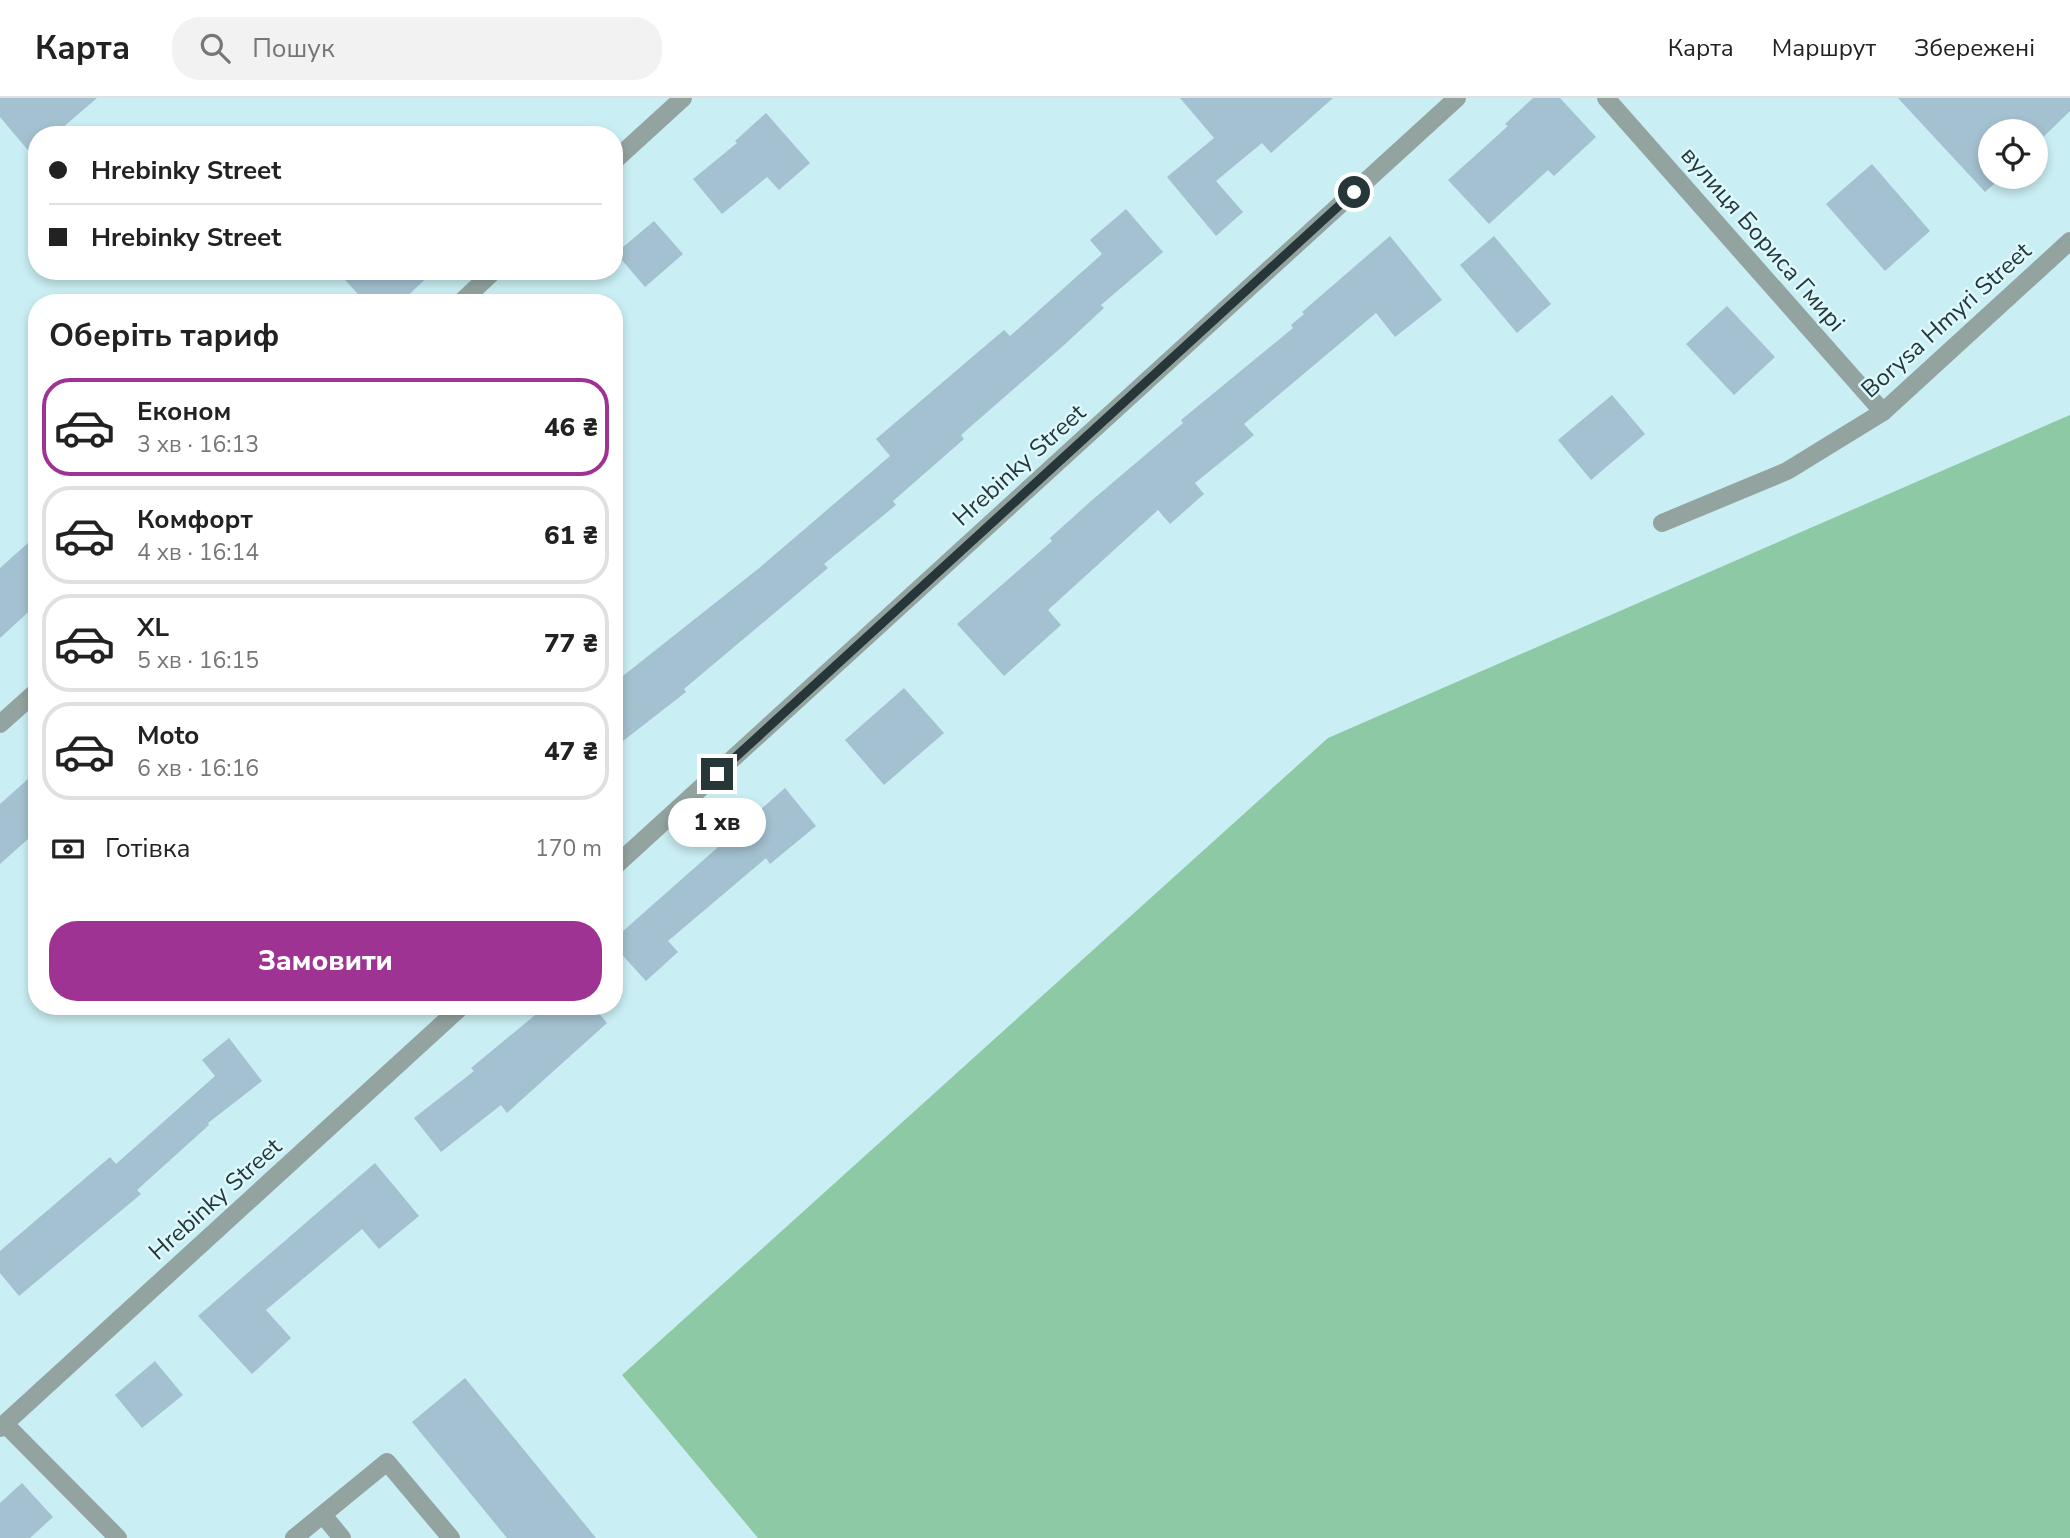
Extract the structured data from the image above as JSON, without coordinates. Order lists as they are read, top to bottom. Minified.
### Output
{"streets":{"street":["вулиця Бориса Гмирі","Borysa Hmyri Street","Hrebinky Street"]},"crossings":[["вулиця Бориса Гмирі","Borysa Hmyri Street"]],"page":{"header":"Карта","search":"Пошук","nav":["Карта","Маршрут","Збережені"],"banner":["Hrebinky Street","Hrebinky Street"],"heading":"Оберіть тариф","list":[{"name":"Економ","note":"3 хв · 16:13","value":"46 ₴"},{"name":"Комфорт","note":"4 хв · 16:14","value":"61 ₴"},{"name":"XL","note":"5 хв · 16:15","value":"77 ₴"},{"name":"Moto","note":"6 хв · 16:16","value":"47 ₴"}],"bubble":"1 хв","pay":["Готівка","170 m"],"buttons":"Замовити"}}
